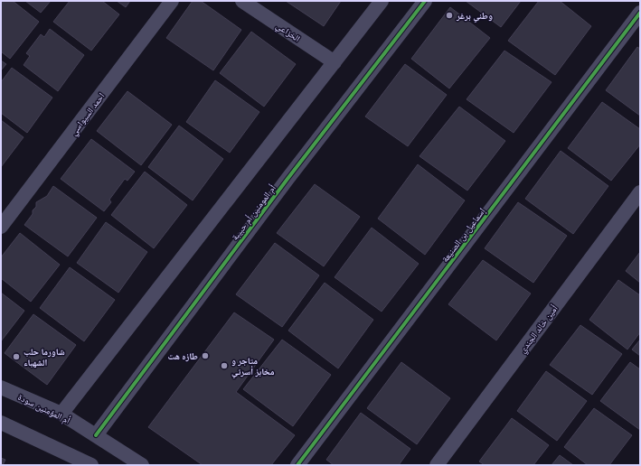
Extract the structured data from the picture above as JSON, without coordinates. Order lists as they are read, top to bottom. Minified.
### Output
{"streets":{"street":["الخزاعي","احمد السيواسي","أم المومنين أم حبيبة","إسماعيل بن الصنيعة","أمين خالد الجندي","أم المؤمنين سودة"]},"crossings":[["أم المومنين أم حبيبة","أم المؤمنين سودة"]],"places":["وطني برغر","طازه هت","شاورما حلب الشهباء","متاجر و مخابز أسرتي"]}
